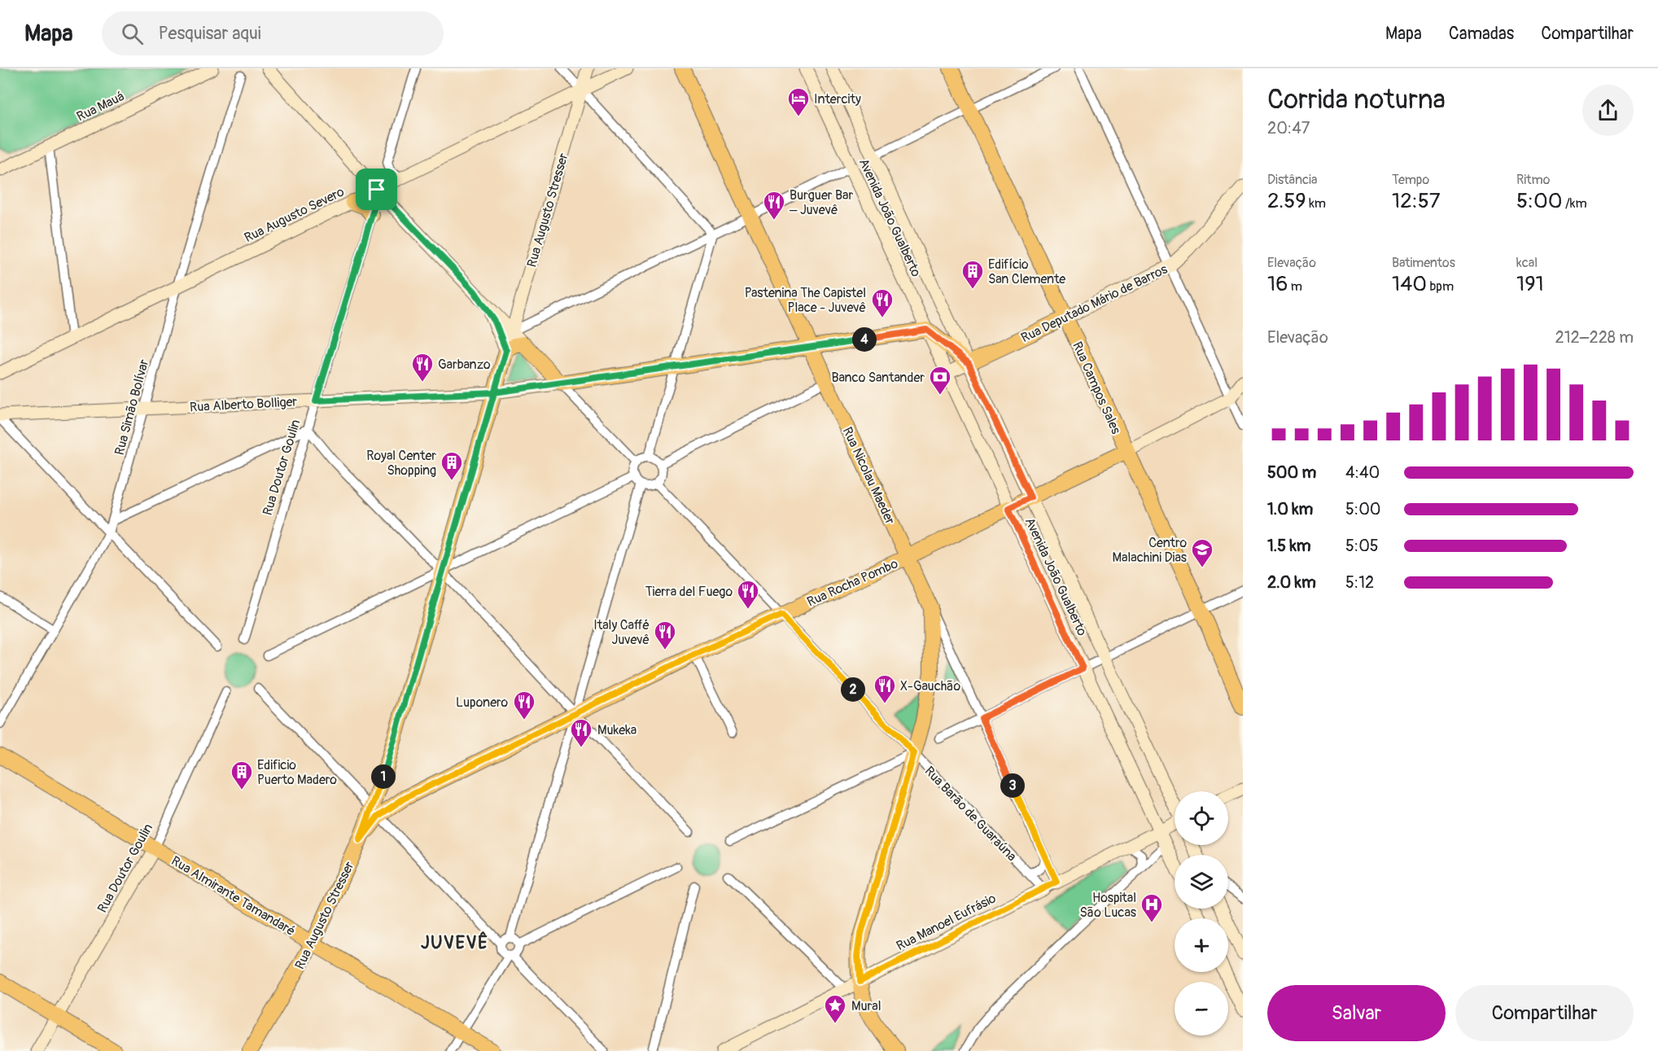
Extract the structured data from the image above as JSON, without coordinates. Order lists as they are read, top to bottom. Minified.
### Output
{"streets":{"main road":["Rua Augusto Stresser","Rua Deputado Mário de Barros","Rua Campos Sales","Rua Alberto Bolliger","Rua Nicolau Maeder","Rua Rocha Pombo","Rua Almirante Tamandaré"],"street":["Rua Mauá","Rua Augusto Severo","Avenida João Gualberto","Rua Simão Bolívar","Rua Doutor Goulin","Rua Barão de Guaraúna","Rua Manoel Eufrásio"]},"crossings":[["Rua Augusto Stresser","Rua Augusto Severo"],["Rua Augusto Stresser","Rua Alberto Bolliger"],["Rua Augusto Stresser","Rua Rocha Pombo"],["Rua Augusto Stresser","Rua Almirante Tamandaré"],["Rua Augusto Severo","Rua Simão Bolívar"],["Rua Augusto Severo","Rua Doutor Goulin"],["Avenida João Gualberto","Rua Deputado Mário de Barros"],["Avenida João Gualberto","Rua Alberto Bolliger"],["Avenida João Gualberto","Rua Rocha Pombo"],["Avenida João Gualberto","Rua Manoel Eufrásio"],["Rua Deputado Mário de Barros","Rua Campos Sales"],["Rua Campos Sales","Rua Rocha Pombo"],["Rua Alberto Bolliger","Rua Simão Bolívar"],["Rua Alberto Bolliger","Rua Doutor Goulin"],["Rua Alberto Bolliger","Rua Nicolau Maeder"],["Rua Doutor Goulin","Rua Almirante Tamandaré"],["Rua Nicolau Maeder","Rua Rocha Pombo"],["Rua Nicolau Maeder","Rua Manoel Eufrásio"],["Rua Rocha Pombo","Rua Barão de Guaraúna"],["Rua Barão de Guaraúna","Rua Manoel Eufrásio"]],"districts":["JUVEVÊ"],"places":{"hotel":["Intercity"],"restaurant":["Burguer Bar – Juvevê","Pastenina The Capistel Place - Juvevê","Garbanzo","Tierra del Fuego","Italy Caffé Juvevê","X-Gauchão","Luponero","Mukeka"],"building":["Edifício San Clemente","Royal Center Shopping","Edificio Puerto Madero"],"bank":["Banco Santander"],"school or university":["Centro Malachini Dias"],"hospital":["Hospital São Lucas"],"place":["Mural"]},"page":{"header":"Mapa","search":"Pesquisar aqui","nav":["Mapa","Camadas","Compartilhar"],"heading":["Corrida noturna","20:47"],"stats":[["Distância","2.59 km"],["Tempo","12:57"],["Ritmo","5:00 /km"],["Elevação","16 m"],["Batimentos","140 bpm"],["kcal","191"]],"chart":["Elevação","212–228 m"],"pins":["4","2","1","3"],"list":[{"name":"500 m","note":"4:40"},{"name":"1.0 km","note":"5:00"},{"name":"1.5 km","note":"5:05"},{"name":"2.0 km","note":"5:12"}],"map_buttons":["+","−"],"buttons":["Salvar","Compartilhar"]}}
